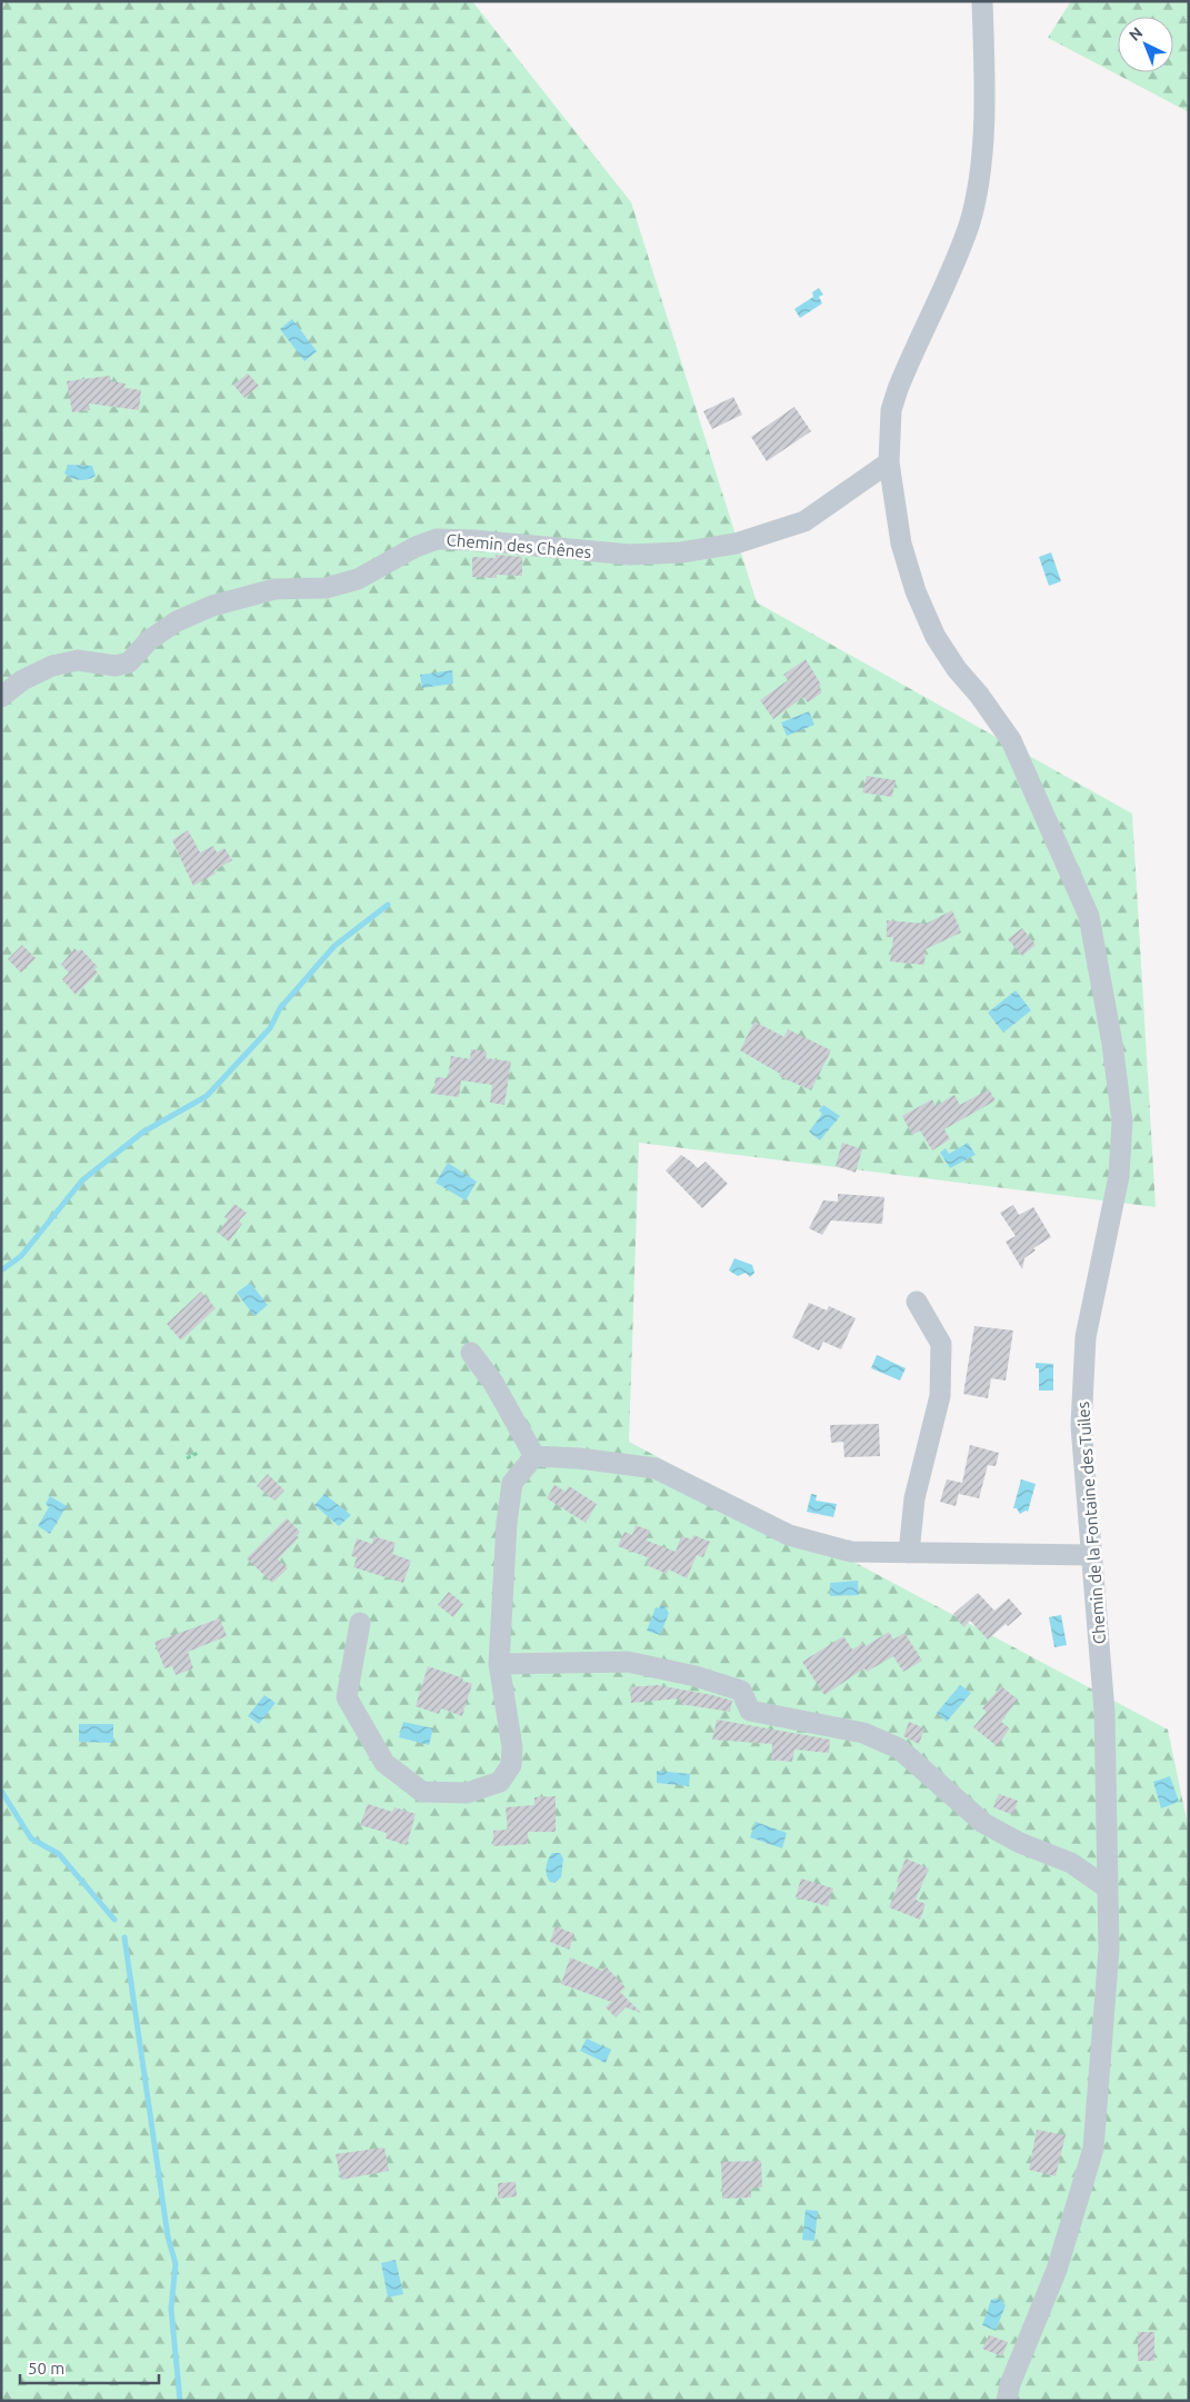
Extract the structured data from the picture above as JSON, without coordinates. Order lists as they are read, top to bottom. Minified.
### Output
{"streets":{"street":["Chemin des Chênes","Chemin de la Fontaine des Tuiles"]},"crossings":[["Chemin des Chênes","Chemin de la Fontaine des Tuiles"]],"scale_bar":"50 m","north":"top left"}
